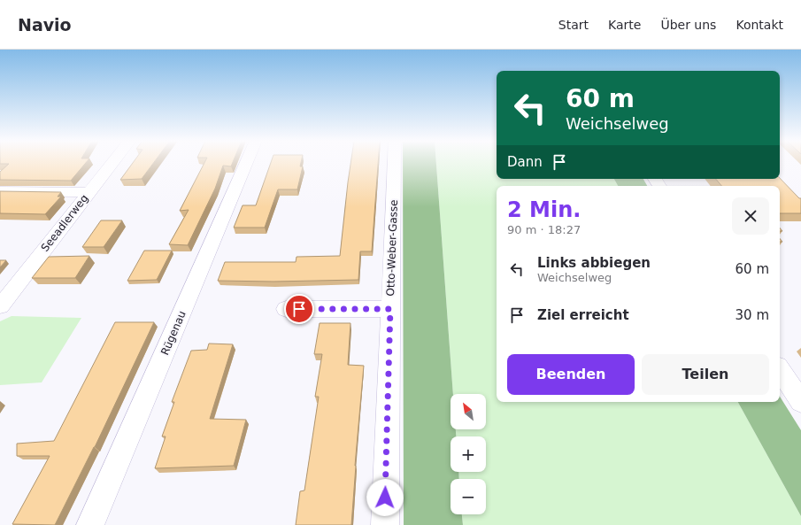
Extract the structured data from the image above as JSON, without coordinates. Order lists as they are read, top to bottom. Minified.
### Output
{"streets":{"street":["Seeadlerweg","Otto-Weber-Gasse","Rügenau"]},"north":"top left","page":{"header":"Navio","nav":["Start","Karte","Über uns","Kontakt"],"turn":["60 m","Weichselweg"],"then":"Dann","heading":["2 Min.","90 m · 18:27"],"list":[{"name":"Links abbiegen","note":"Weichselweg","value":"60 m"},{"name":"Ziel erreicht","value":"30 m"}],"buttons":["Beenden","Teilen"],"map_buttons":["+","−"]}}
